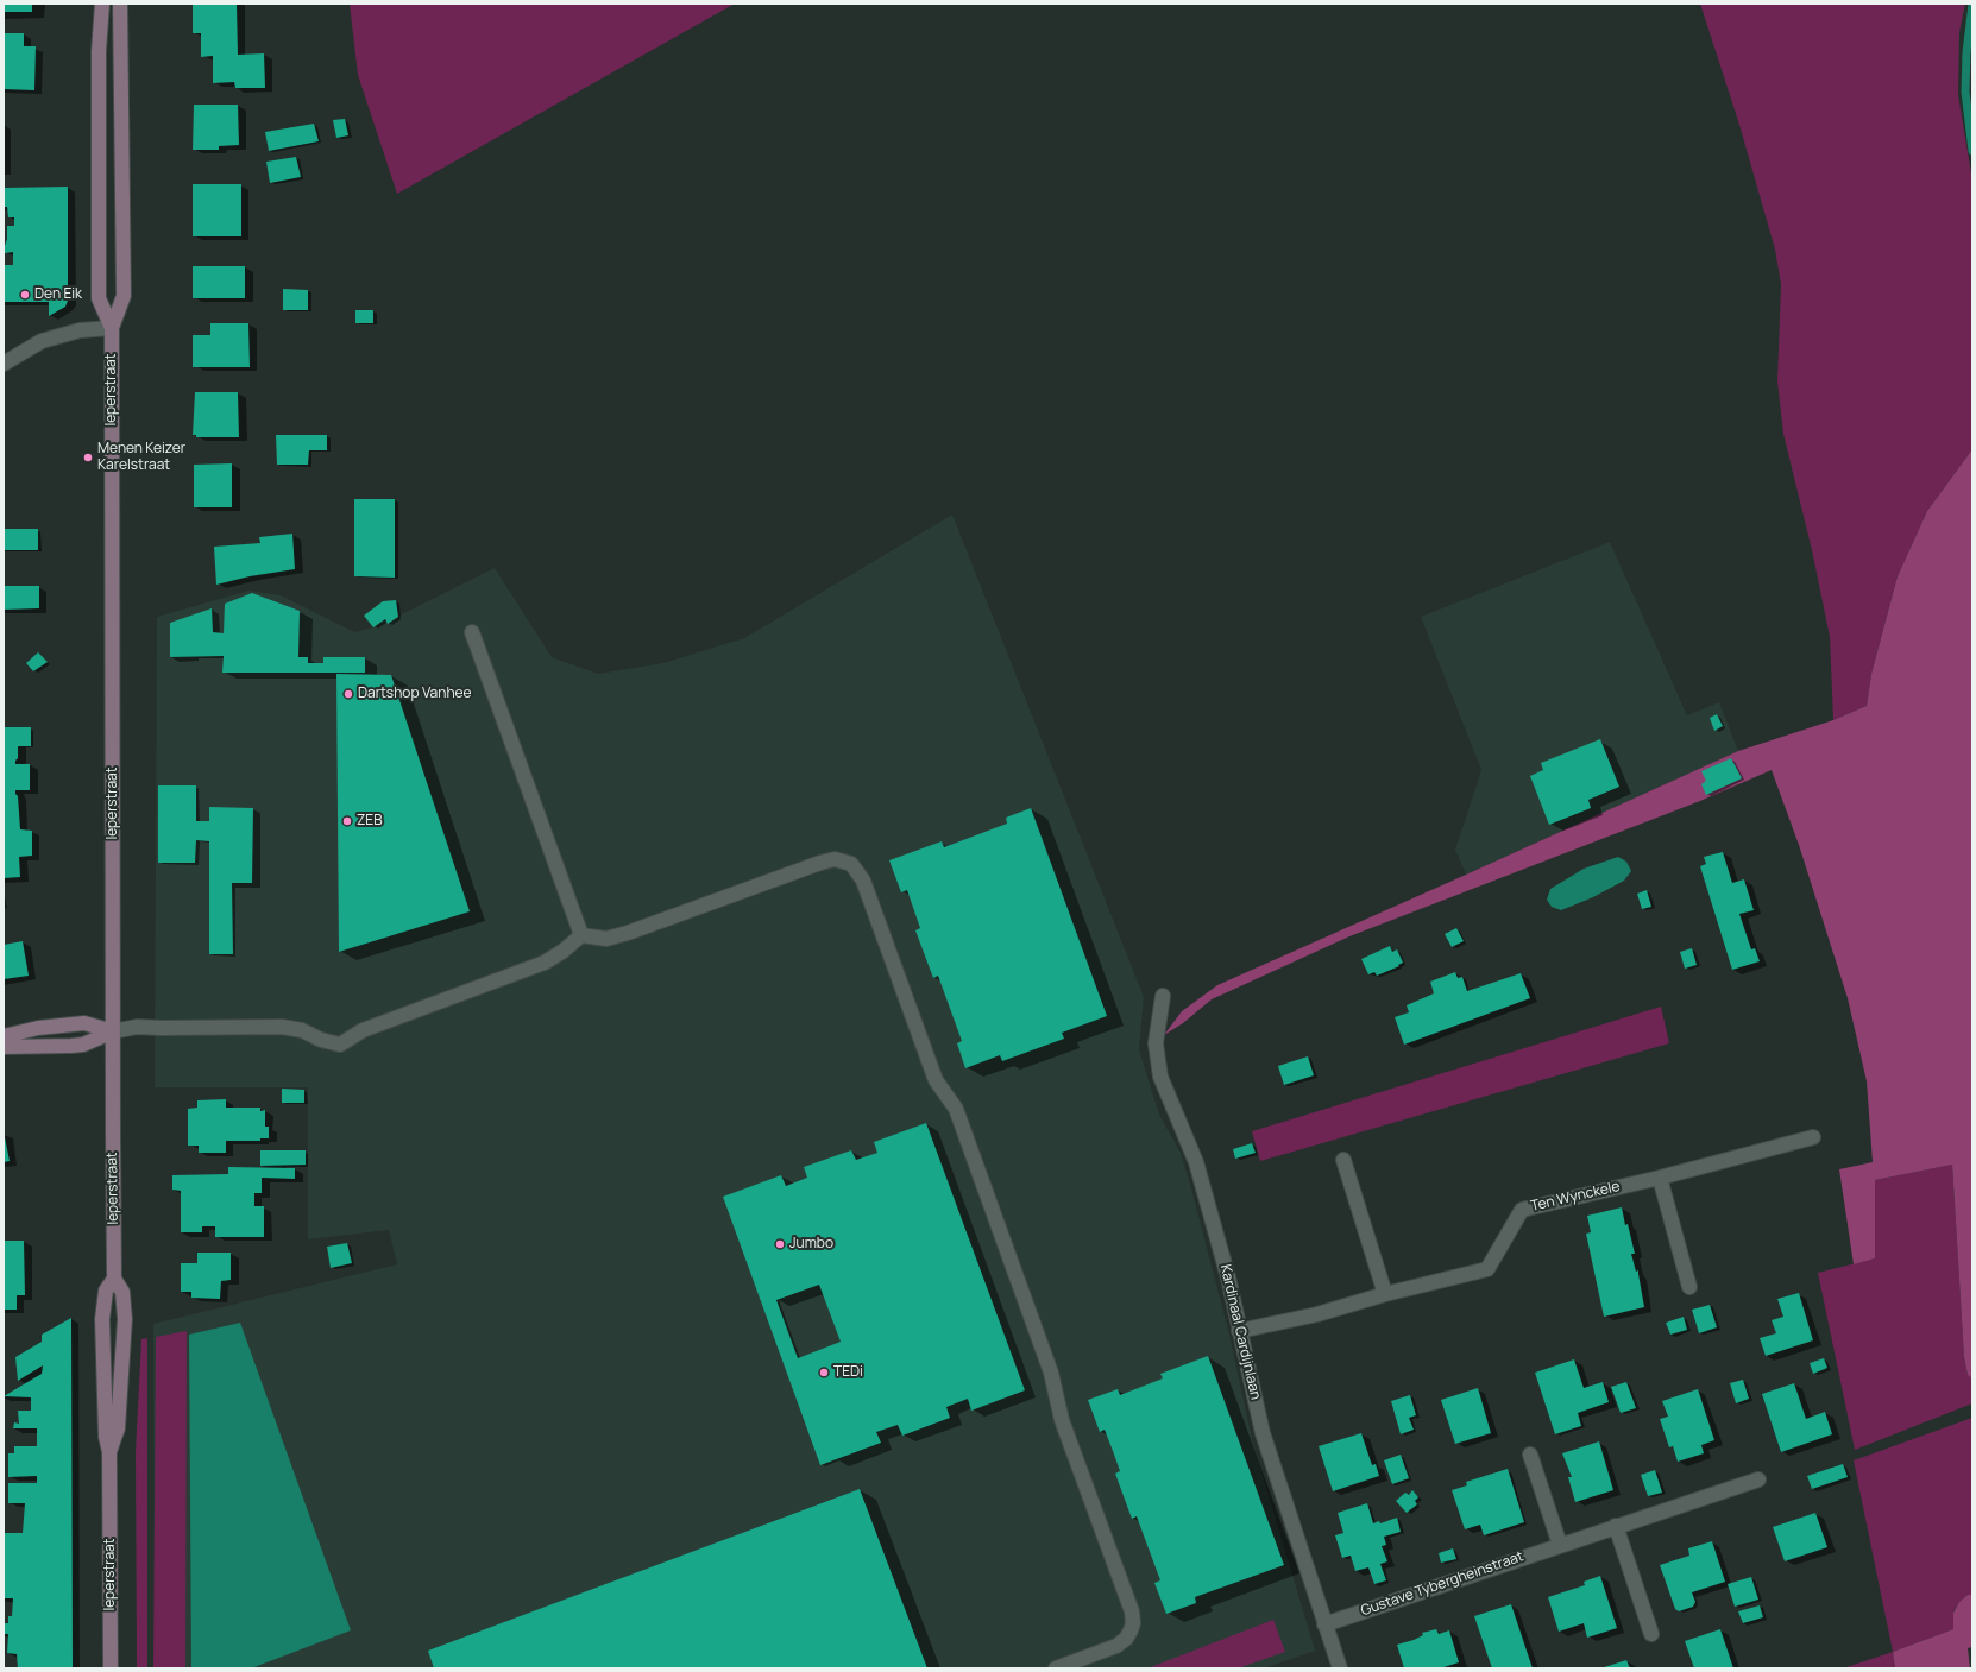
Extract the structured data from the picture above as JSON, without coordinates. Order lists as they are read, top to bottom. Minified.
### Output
{"streets":{"street":["Ieperstraat","Ten Wynckele","Kardinaal Cardijnlaan","Gustave Tybergheinstraat"]},"crossings":[["Ten Wynckele","Kardinaal Cardijnlaan"],["Kardinaal Cardijnlaan","Gustave Tybergheinstraat"]],"places":["Den Eik","Menen Keizer Karelstraat","Dartshop Vanhee","ZEB","Jumbo","TEDi"]}
